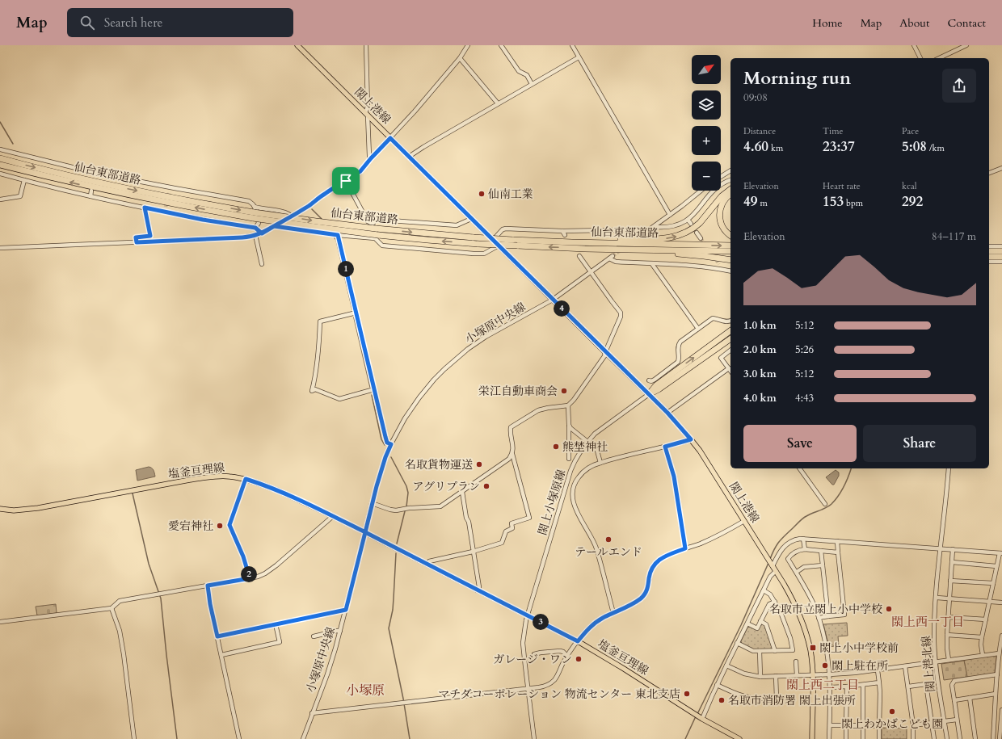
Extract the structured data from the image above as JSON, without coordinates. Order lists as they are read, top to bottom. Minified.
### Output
{"streets":{"highway":["仙台東部道路"],"main road":["閖上港線","塩釜亘理線"],"street":["小塚原中央線","閖上小塚原線","閖上港北線"]},"crossings":[["閖上港線","小塚原中央線"],["閖上港線","閖上小塚原線"],["小塚原中央線","塩釜亘理線"]],"districts":["閖上西一丁目","閖上西二丁目","小塚原"],"places":{"other":["仙南工業","栄江自動車商会","熊埜神社","名取貨物運送","アグリプラン","愛宕神社","テールエンド","名取市立閖上小中学校","ガレージ・ワン","閖上駐在所","マチダコーポレーション 物流センター 東北支店","名取市消防署 閖上出張所","閖上わかばこども園"],"transit":["閖上小中学校前"]},"north":"top right","page":{"header":"Map","search":"Search here","nav":["Home","Map","About","Contact"],"map_buttons":["+","−"],"heading":["Morning run","09:08"],"stats":[["Distance","4.60 km"],["Time","23:37"],["Pace","5:08 /km"],["Elevation","49 m"],["Heart rate","153 bpm"],["kcal","292"]],"chart":["Elevation","84–117 m"],"pins":["1","4","2","3"],"list":[{"name":"1.0 km","note":"5:12"},{"name":"2.0 km","note":"5:26"},{"name":"3.0 km","note":"5:12"},{"name":"4.0 km","note":"4:43"}],"buttons":["Save","Share"]}}
